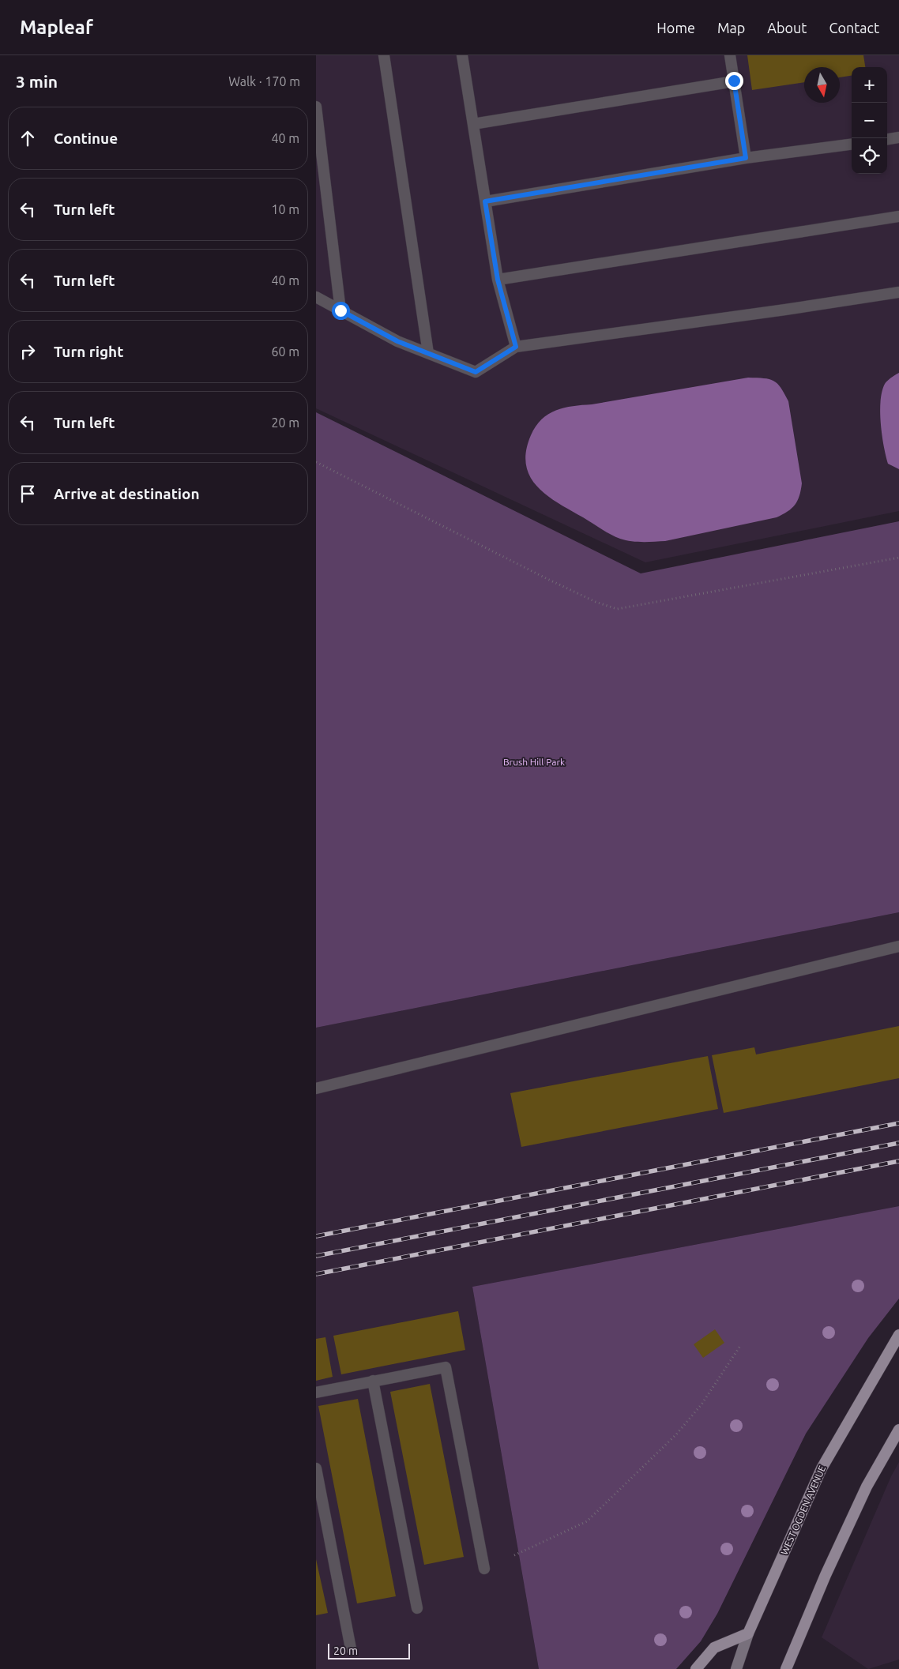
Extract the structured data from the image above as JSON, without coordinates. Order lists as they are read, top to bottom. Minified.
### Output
{"streets":{"main road":["WEST OGDEN AVENUE"]},"parks":["Brush Hill Park"],"scale_bar":"20 m","north":"bottom","page":{"header":"Mapleaf","nav":["Home","Map","About","Contact"],"heading":["3 min","Walk · 170 m"],"map_buttons":["+","−"],"list":[["Continue","40 m"],["Turn left","10 m"],["Turn left","40 m"],["Turn right","60 m"],["Turn left","20 m"],"Arrive at destination"],"scale":"20 m"}}
